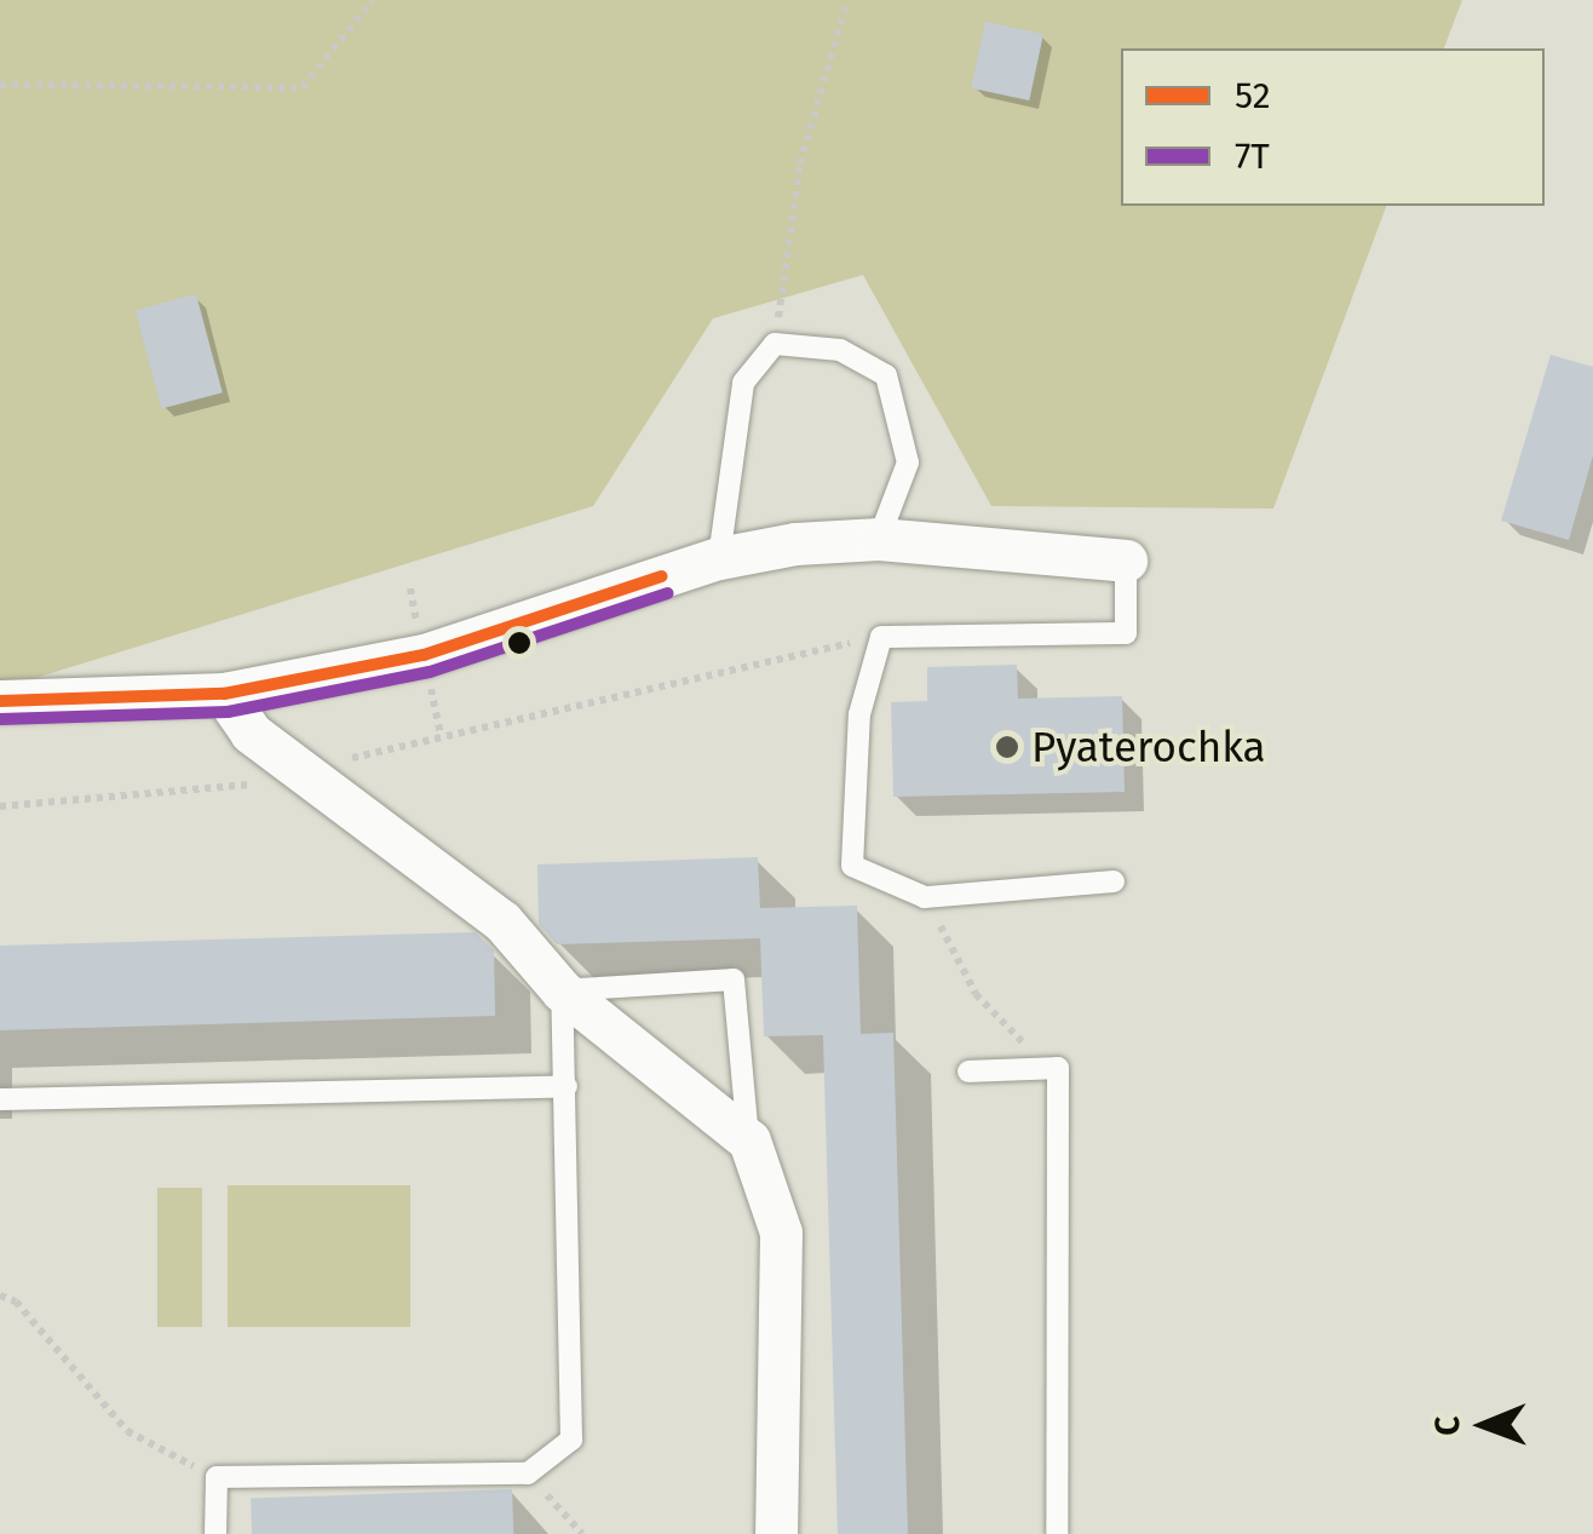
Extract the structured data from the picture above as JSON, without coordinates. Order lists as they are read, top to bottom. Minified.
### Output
{"places":["Pyaterochka"],"lines":["transit line 52","transit line 7Т"],"legend":["52","7Т"],"north":"left"}
